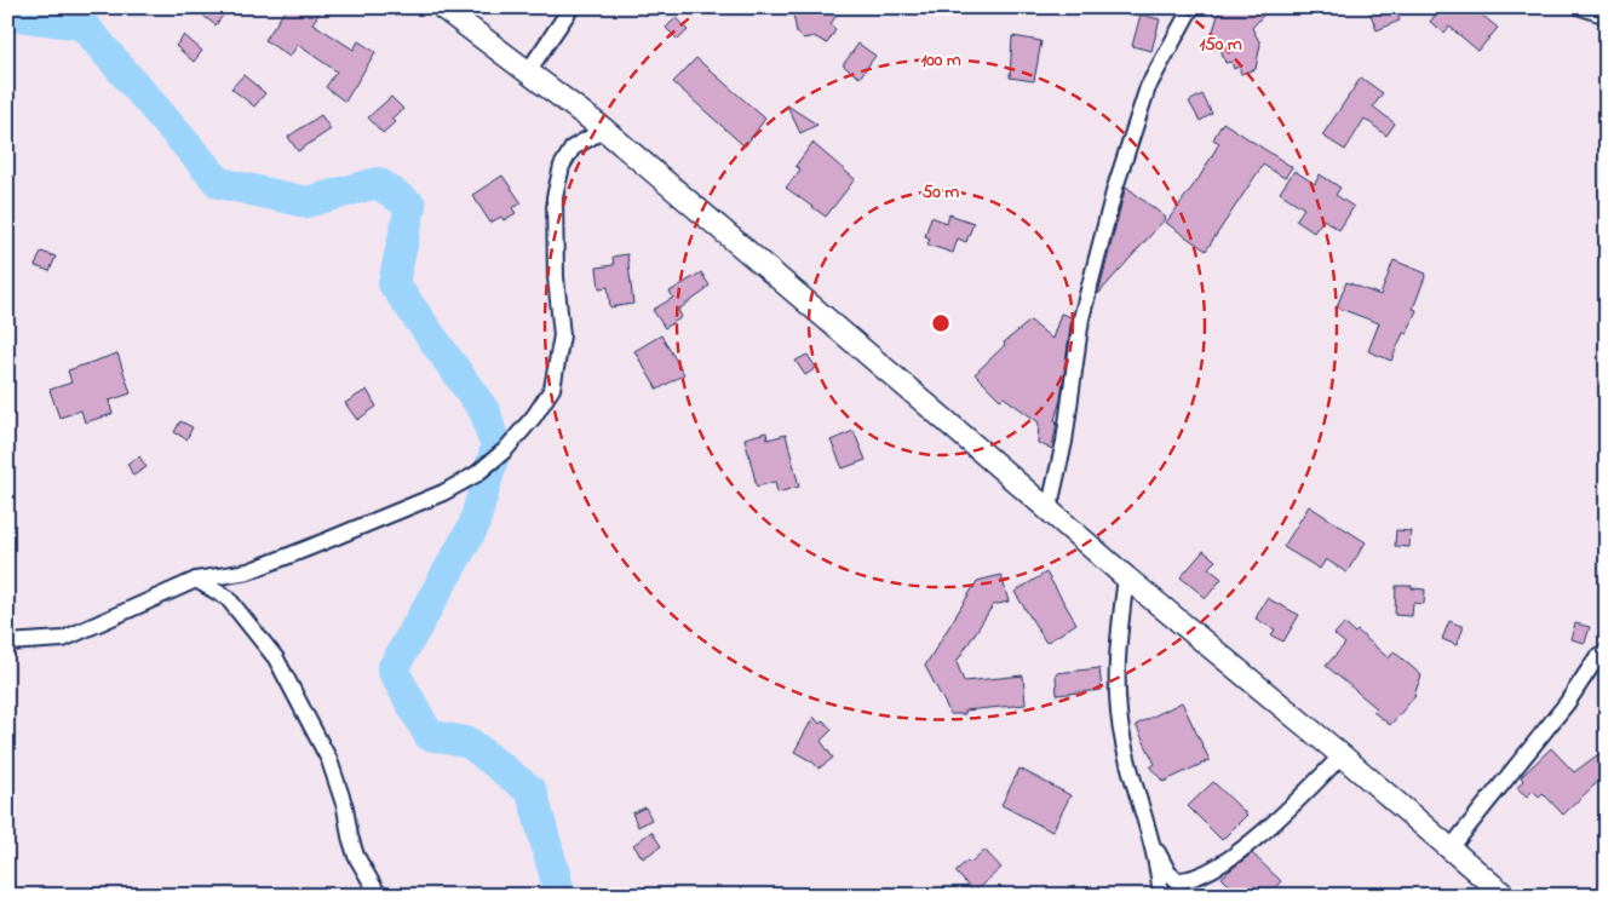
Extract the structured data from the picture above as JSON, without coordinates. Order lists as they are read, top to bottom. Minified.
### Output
{"rings":["150 m","100 m","50 m"]}
